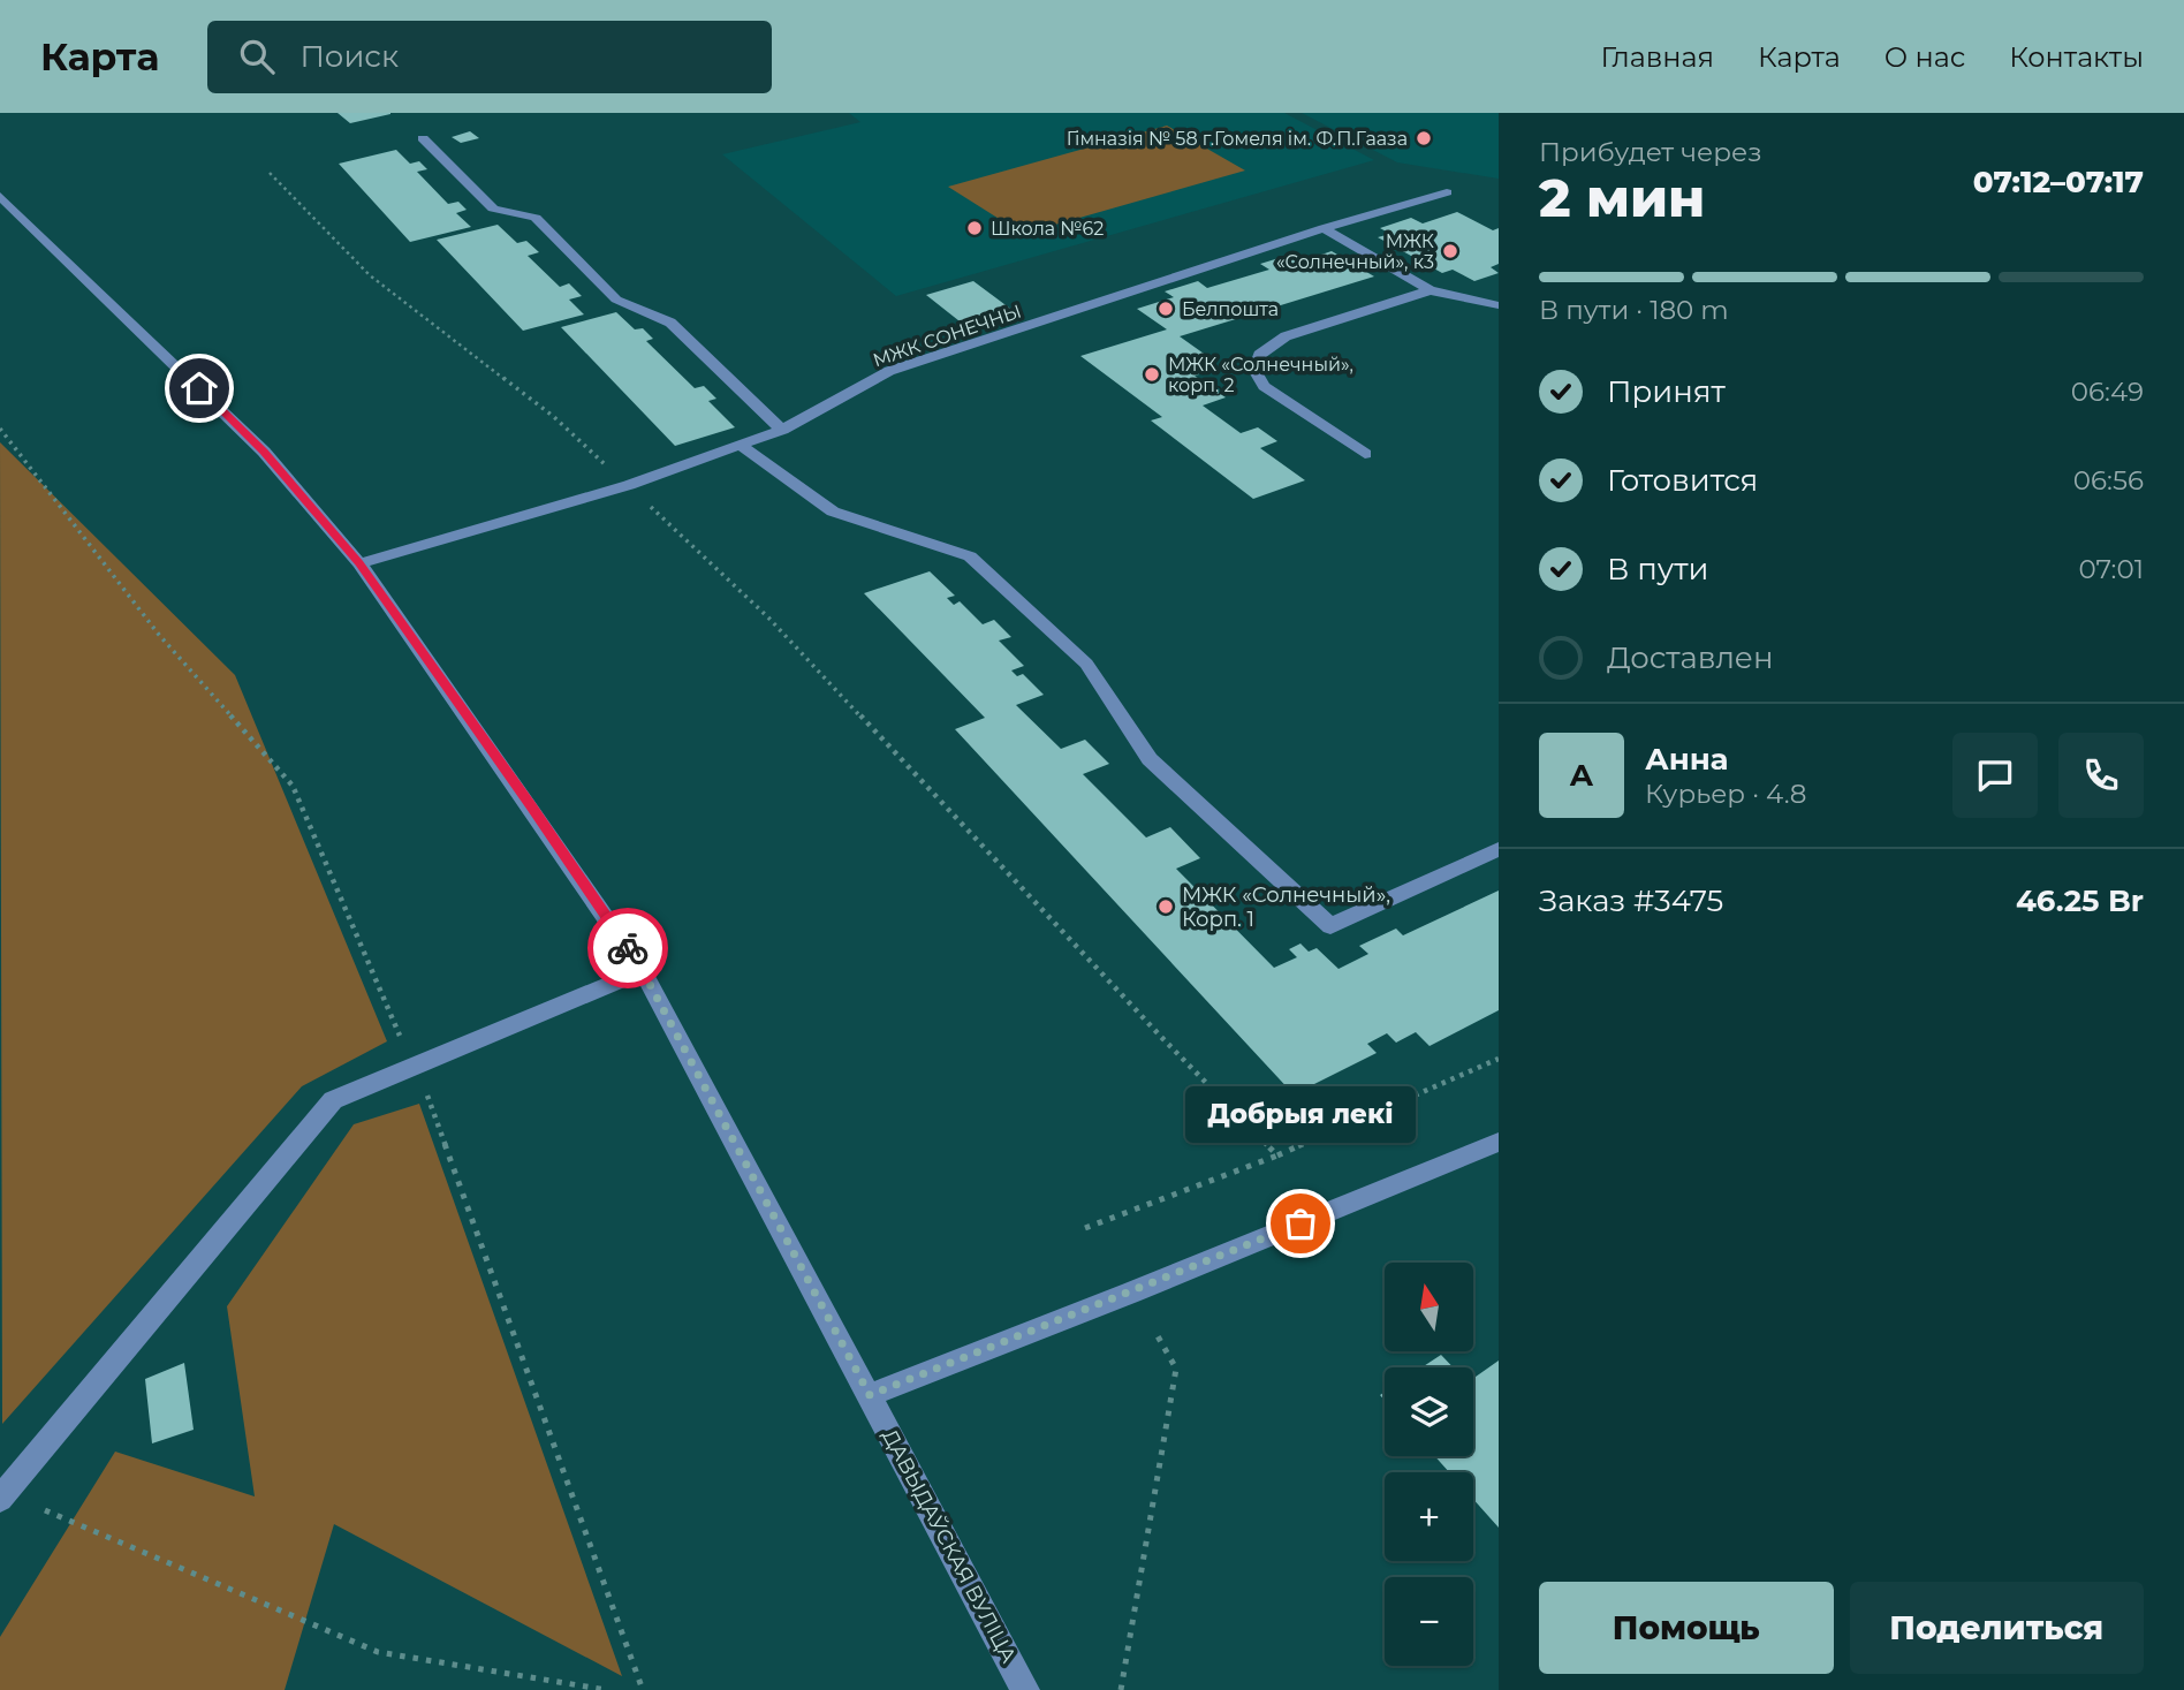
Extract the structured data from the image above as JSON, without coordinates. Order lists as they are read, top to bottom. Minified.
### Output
{"streets":{"street":["МЖК СОНЕЧНЫ","ДАВЫДАЎСКАЯ ВУЛІЦА"]},"crossings":[["МЖК СОНЕЧНЫ","ДАВЫДАЎСКАЯ ВУЛІЦА"]],"places":["Гімназія № 58 г.Гомеля ім. Ф.П.Гааза","Школа №62","МЖК «Солнечный», к3","Белпошта","МЖК «Солнечный», корп. 2","МЖК «Солнечный», Корп. 1","Добрыя лекі"],"north":"top","page":{"header":"Карта","search":"Поиск","nav":["Главная","Карта","О нас","Контакты"],"heading":["2 мин","Прибудет через","07:12–07:17"],"panel":["Анна","Курьер · 4.8","Заказ #3475","46.25 Br"],"bar":"В пути · 180 m","list":[["Принят","06:49"],["Готовится","06:56"],["В пути","07:01"],"Доставлен"],"round":"А","bubble":"Добрыя лекі","map_buttons":["+","−"],"buttons":["Помощь","Поделиться"]}}
